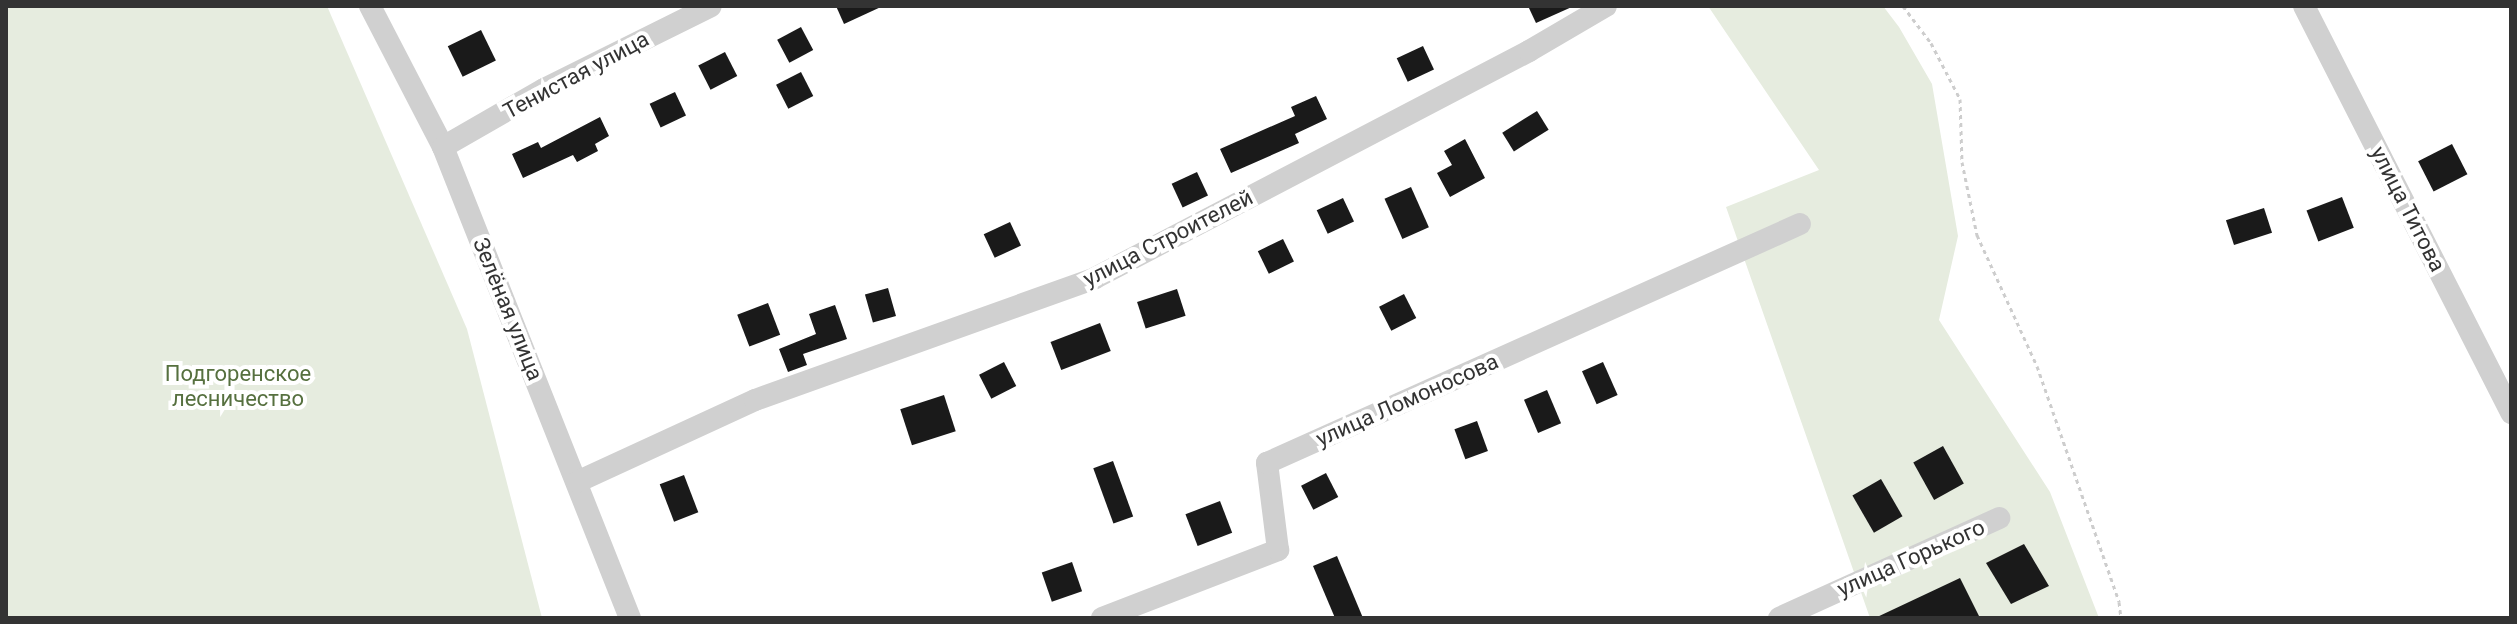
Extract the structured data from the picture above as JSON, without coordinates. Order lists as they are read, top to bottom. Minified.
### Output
{"streets":{"street":["Тенистая улица","улица Титова","улица Строителей","Зелёная улица","улица Ломоносова","улица Горького"]},"crossings":[["Тенистая улица","Зелёная улица"],["улица Строителей","Зелёная улица"]],"parks":["Подгоренское лесничество"]}
